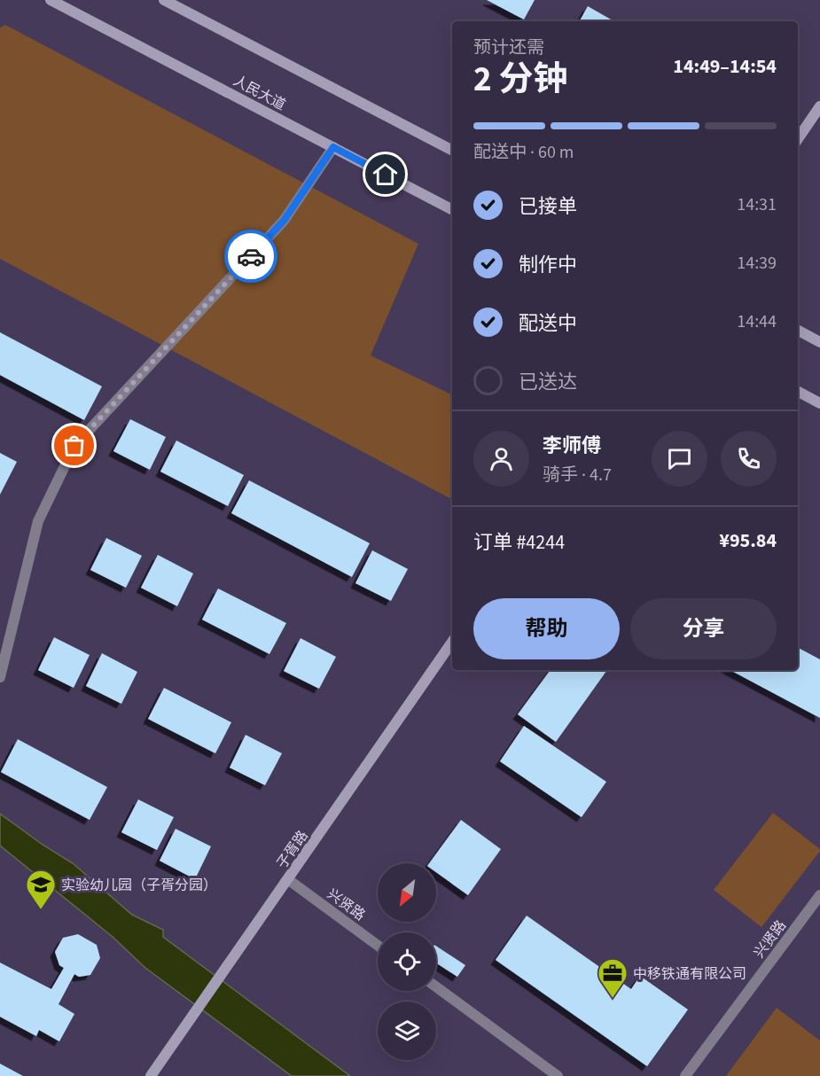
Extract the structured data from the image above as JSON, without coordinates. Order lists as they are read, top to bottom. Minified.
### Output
{"streets":{"main road":["人民大道","子胥路"],"street":["兴贤路"]},"crossings":[["子胥路","兴贤路"]],"places":{"school or university":["实验幼儿园（子胥分园）"],"office":["中移铁通有限公司"]},"north":"bottom left","page":{"heading":["2 分钟","预计还需","14:49–14:54"],"panel":["李师傅","骑手 · 4.7","订单 #4244","¥95.84"],"bar":"配送中 · 60 m","list":[["已接单","14:31"],["制作中","14:39"],["配送中","14:44"],"已送达"],"buttons":["帮助","分享"]}}
